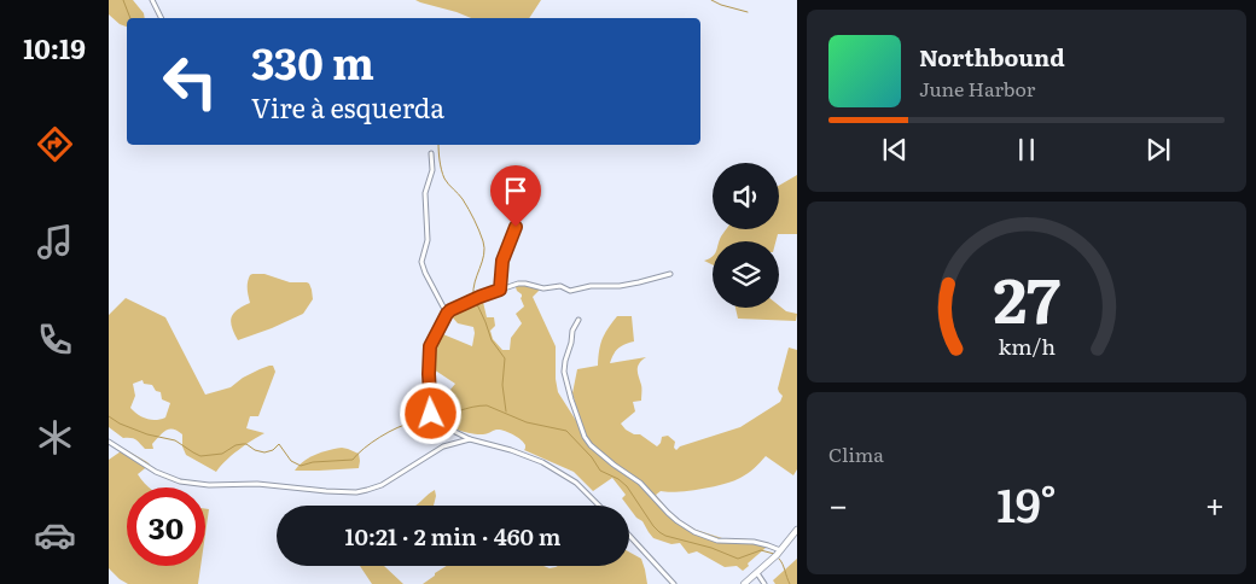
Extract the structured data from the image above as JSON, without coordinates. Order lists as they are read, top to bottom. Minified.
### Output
{"page":{"tabs":"10:19","turn":["330 m","Vire à esquerda"],"song":["Northbound","June Harbor"],"tile":"Clima","heat":["−","19°","+"],"limit":"30","trip":"10:21 · 2 min · 460 m","gauge":["27","km/h"]}}
